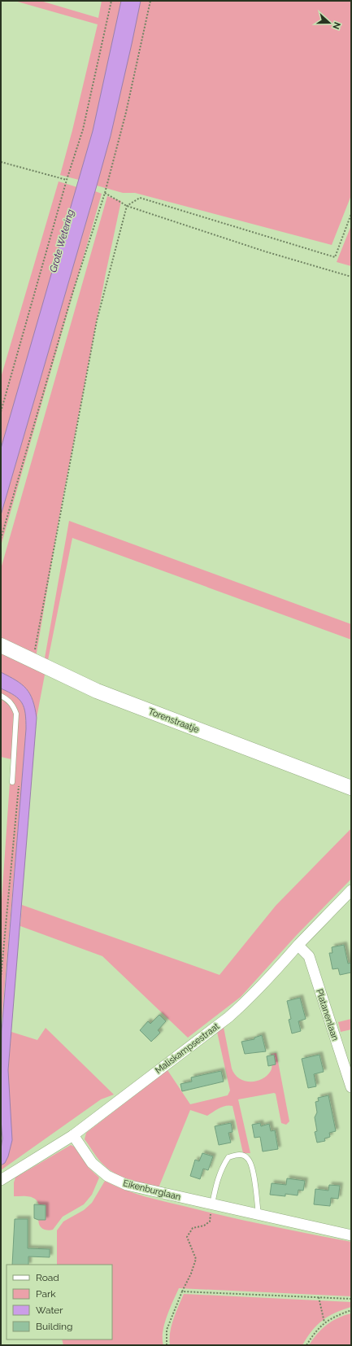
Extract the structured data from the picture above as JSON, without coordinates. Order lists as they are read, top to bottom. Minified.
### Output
{"streets":{"street":["Torenstraatje","Platanenlaan","Maliskampsestraat","Eikenburglaan"]},"crossings":[["Platanenlaan","Maliskampsestraat"],["Maliskampsestraat","Eikenburglaan"]],"water":["Grote Wetering"],"legend":["Road","Park","Water","Building"],"north":"right"}
